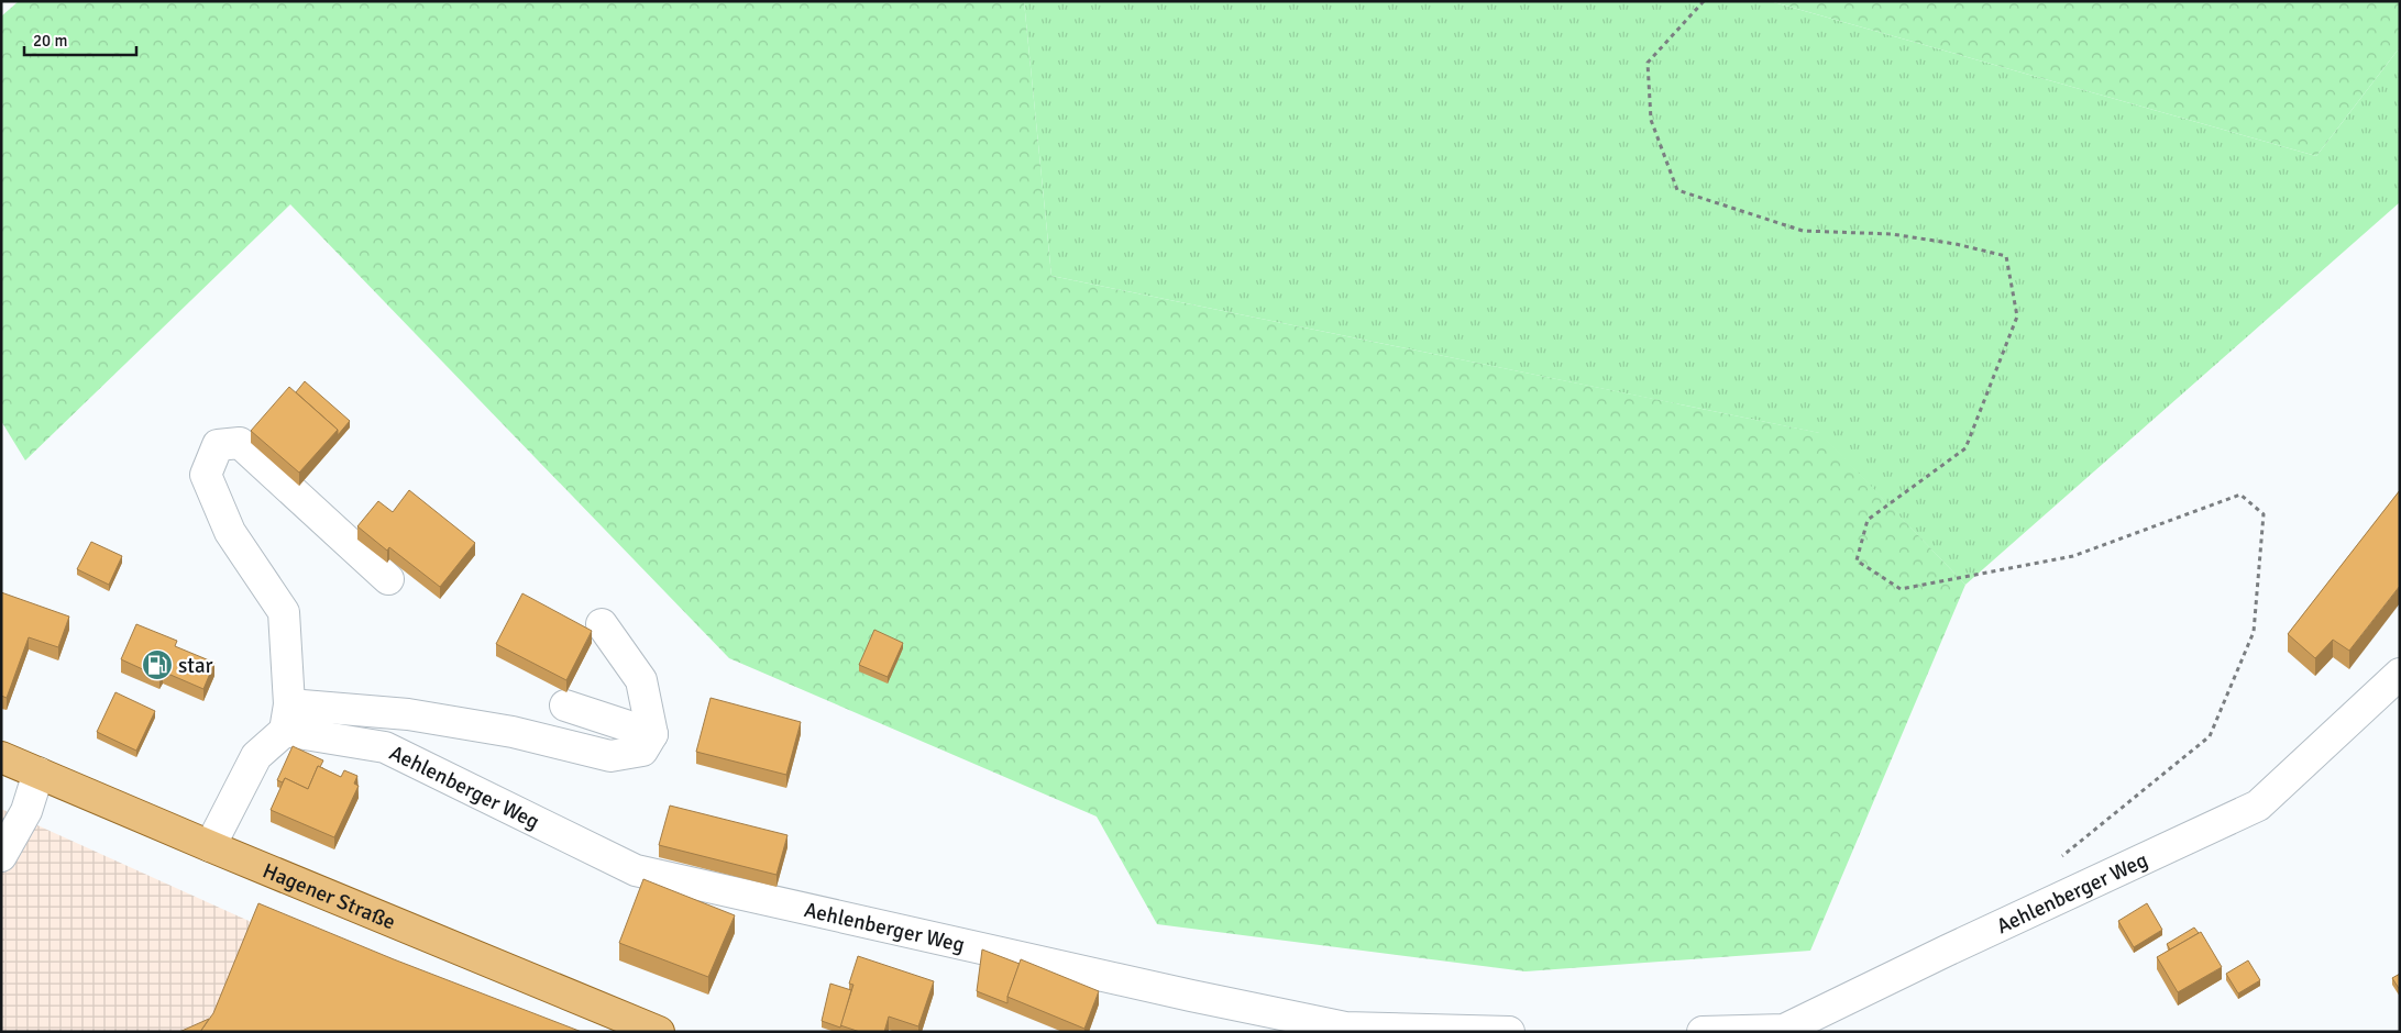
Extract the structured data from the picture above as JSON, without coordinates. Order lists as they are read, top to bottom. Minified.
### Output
{"streets":{"main road":["Hagener Straße"],"lane":["Aehlenberger Weg"]},"places":{"fuel station":["star"]},"scale_bar":"20 m"}
